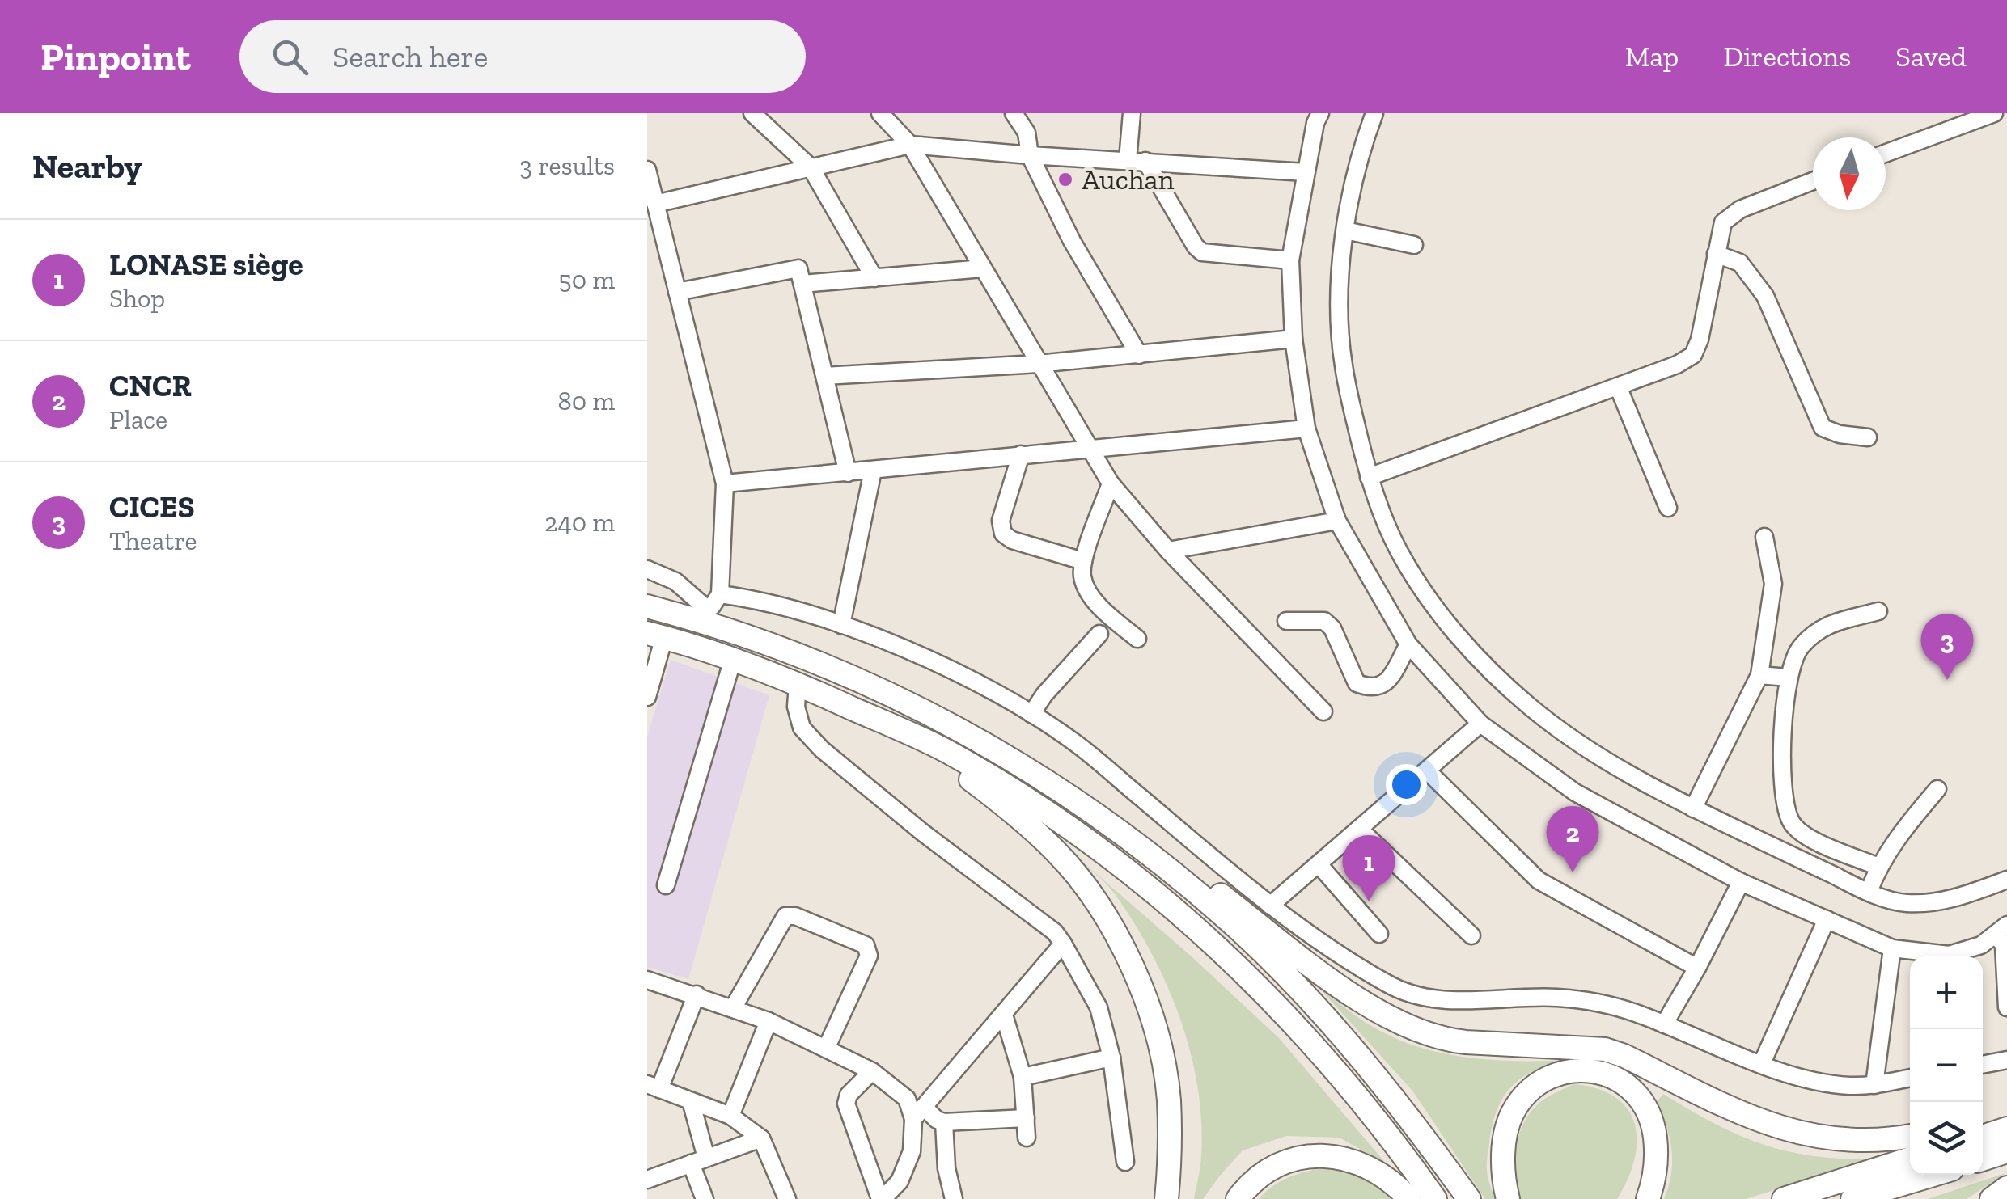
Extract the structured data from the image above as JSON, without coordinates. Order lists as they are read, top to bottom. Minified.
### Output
{"places":["Auchan"],"north":"bottom","page":{"header":"Pinpoint","search":"Search here","nav":["Map","Directions","Saved"],"heading":["Nearby","3 results"],"list":[{"mark":"1","name":"LONASE siège","note":"Shop","value":"50 m"},{"mark":"2","name":"CNCR","note":"Place","value":"80 m"},{"mark":"3","name":"CICES","note":"Theatre","value":"240 m"}],"pins":["3","2","1"],"map_buttons":["+","−"]}}
